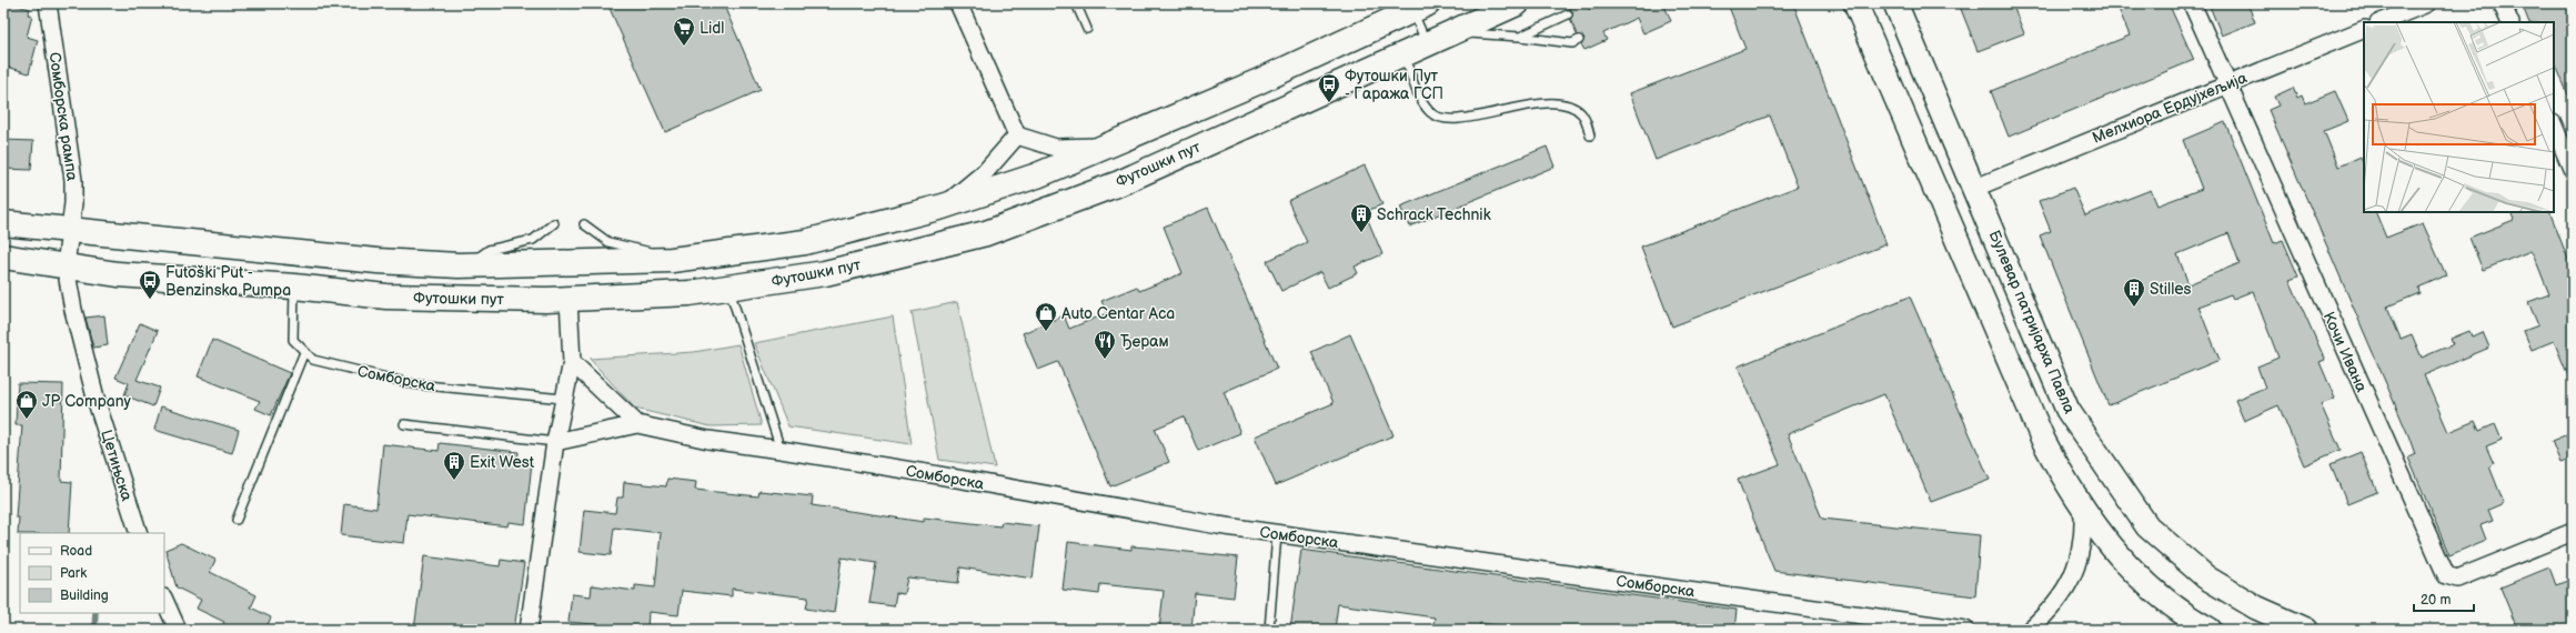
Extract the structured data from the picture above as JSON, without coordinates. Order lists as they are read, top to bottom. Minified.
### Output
{"streets":{"main road":["Футошки пут","Булевар патријарха Павла"],"street":["Мелхиора Ердујхељија","Сомборска рампа","Кочи Ивана","Сомборска","Цетињска"]},"crossings":[["Мелхиора Ердујхељија","Булевар патријарха Павла"],["Мелхиора Ердујхељија","Кочи Ивана"],["Сомборска рампа","Футошки пут"],["Сомборска рампа","Цетињска"],["Футошки пут","Цетињска"]],"places":{"supermarket":["Lidl"],"bus stop":["Футошки Пут - Гаража ГСП","Futoški Put - Benzinska Pumpa"],"building":["Schrack Technik","Stilles","Exit West"],"shop":["Auto Centar Aca","JP Company"],"restaurant":["Ђерам"]},"legend":["Road","Park","Building"],"scale_bar":"20 m"}
